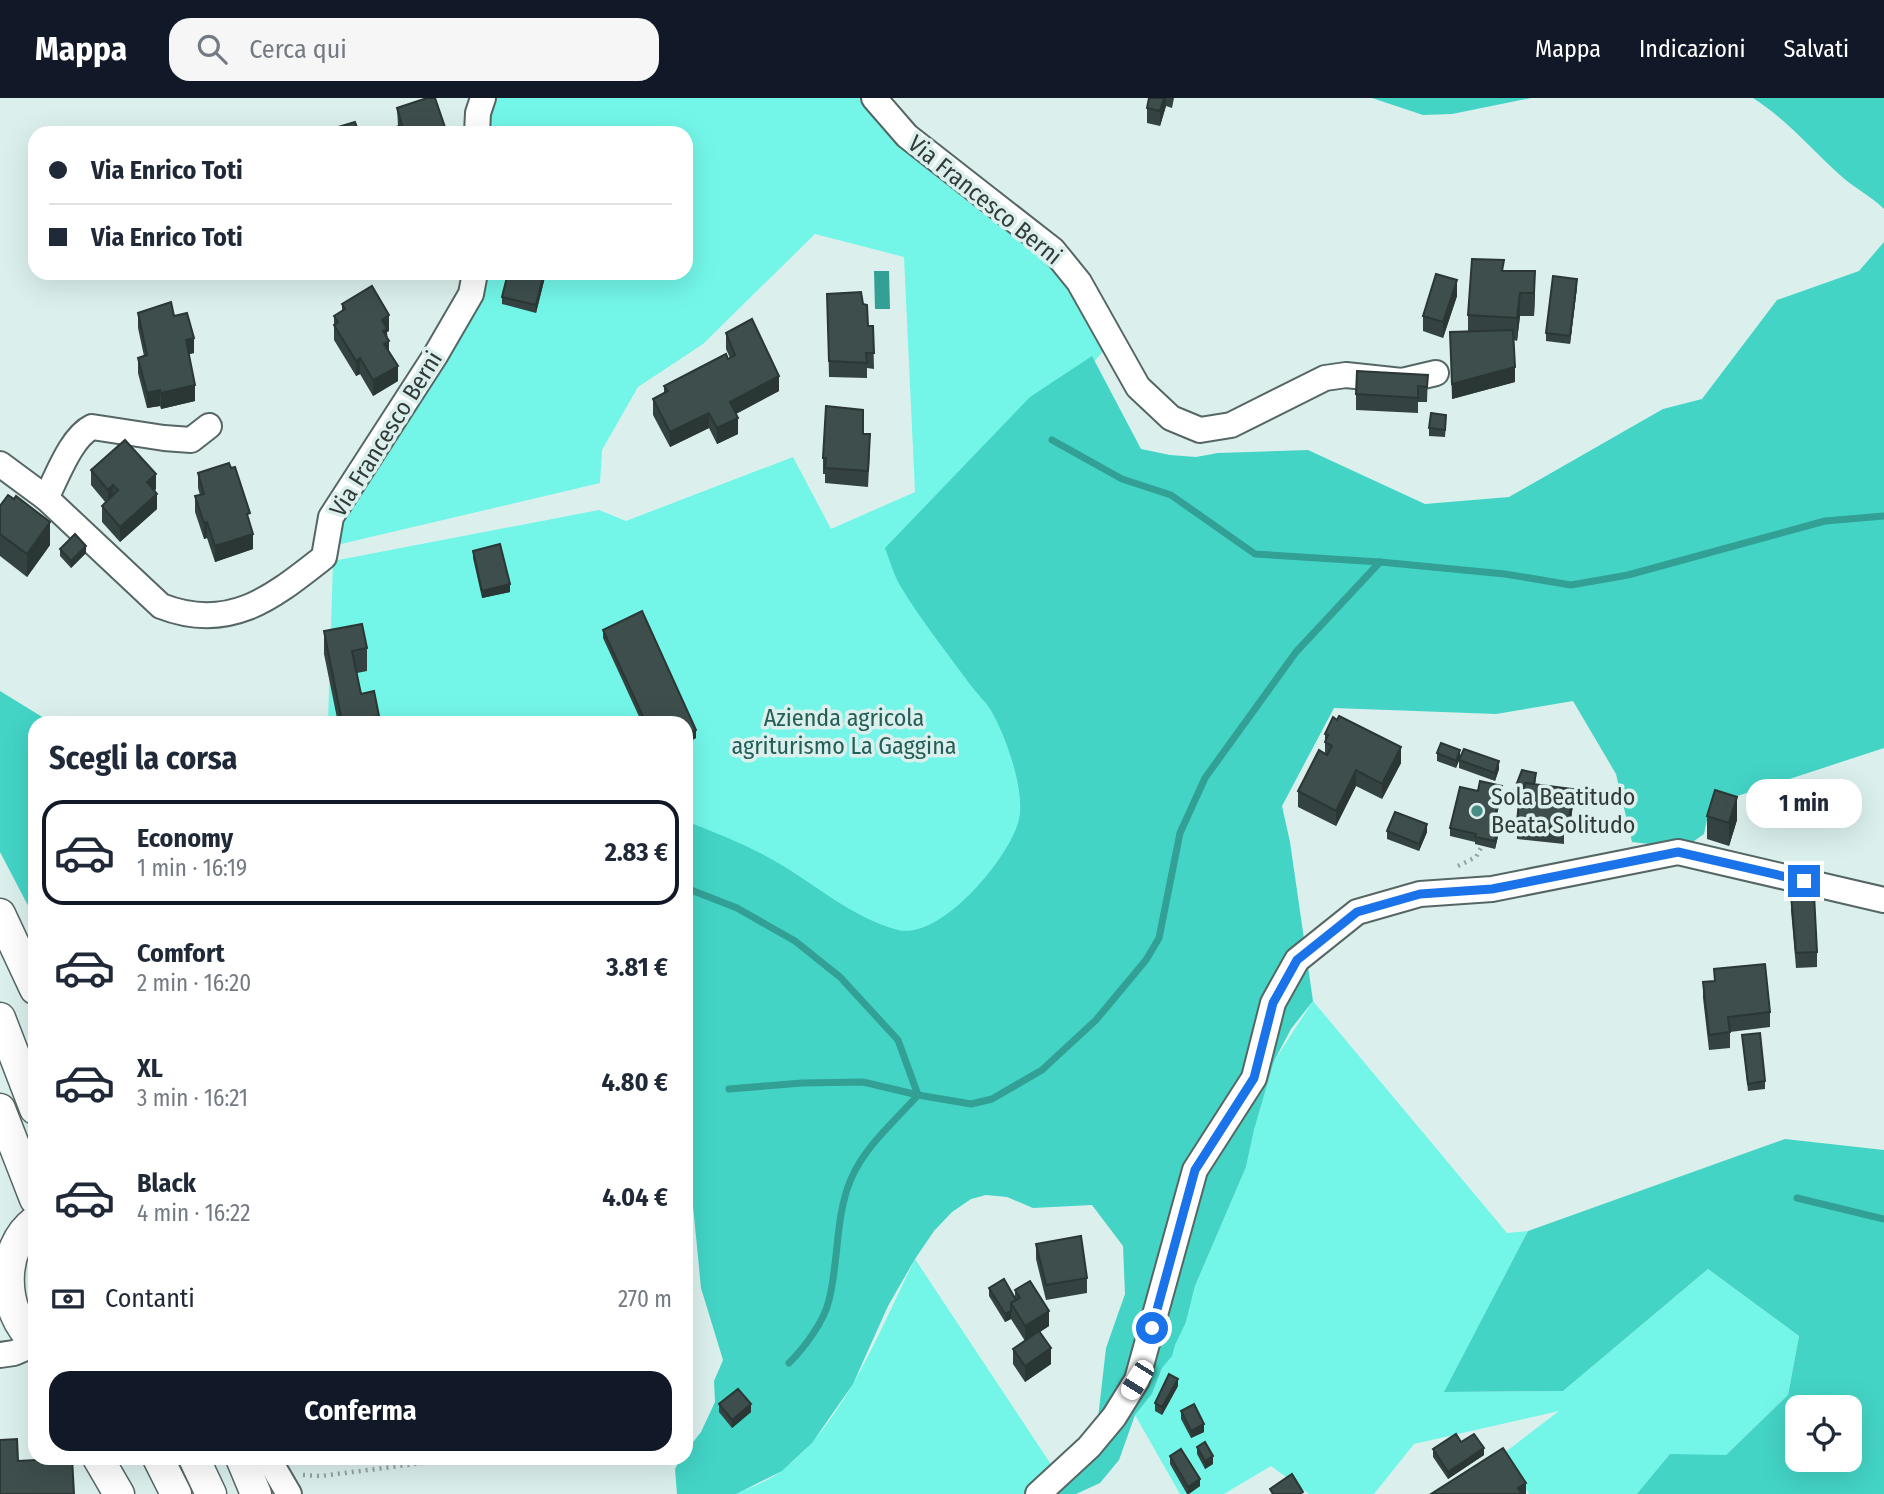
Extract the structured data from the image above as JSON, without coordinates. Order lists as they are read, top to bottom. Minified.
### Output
{"streets":{"street":["Via Francesco Berni"]},"parks":["Azienda agricola agriturismo La Gaggina"],"places":["Sola Beatitudo Beata Solitudo"],"page":{"header":"Mappa","search":"Cerca qui","nav":["Mappa","Indicazioni","Salvati"],"banner":["Via Enrico Toti","Via Enrico Toti"],"heading":"Scegli la corsa","bubble":"1 min","list":[{"name":"Economy","note":"1 min · 16:19","value":"2.83 €"},{"name":"Comfort","note":"2 min · 16:20","value":"3.81 €"},{"name":"XL","note":"3 min · 16:21","value":"4.80 €"},{"name":"Black","note":"4 min · 16:22","value":"4.04 €"}],"pay":["Contanti","270 m"],"buttons":"Conferma"}}
